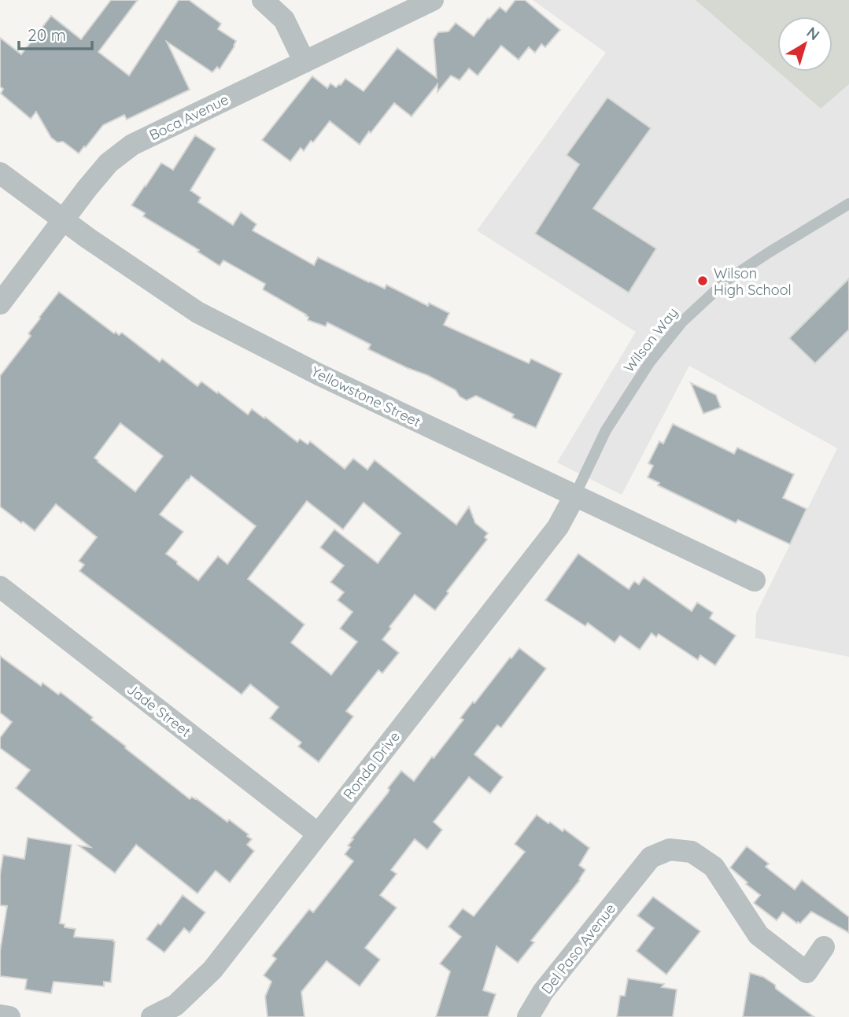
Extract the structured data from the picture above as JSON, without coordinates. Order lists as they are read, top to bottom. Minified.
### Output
{"streets":{"street":["Boca Avenue","Yellowstone Street","Jade Street","Ronda Drive","Del Paso Avenue"],"lane":["Wilson Way"]},"crossings":[["Boca Avenue","Yellowstone Street"],["Wilson Way","Yellowstone Street"],["Wilson Way","Ronda Drive"],["Yellowstone Street","Ronda Drive"],["Jade Street","Ronda Drive"]],"places":["Wilson High School"],"scale_bar":"20 m","north":"top right"}
